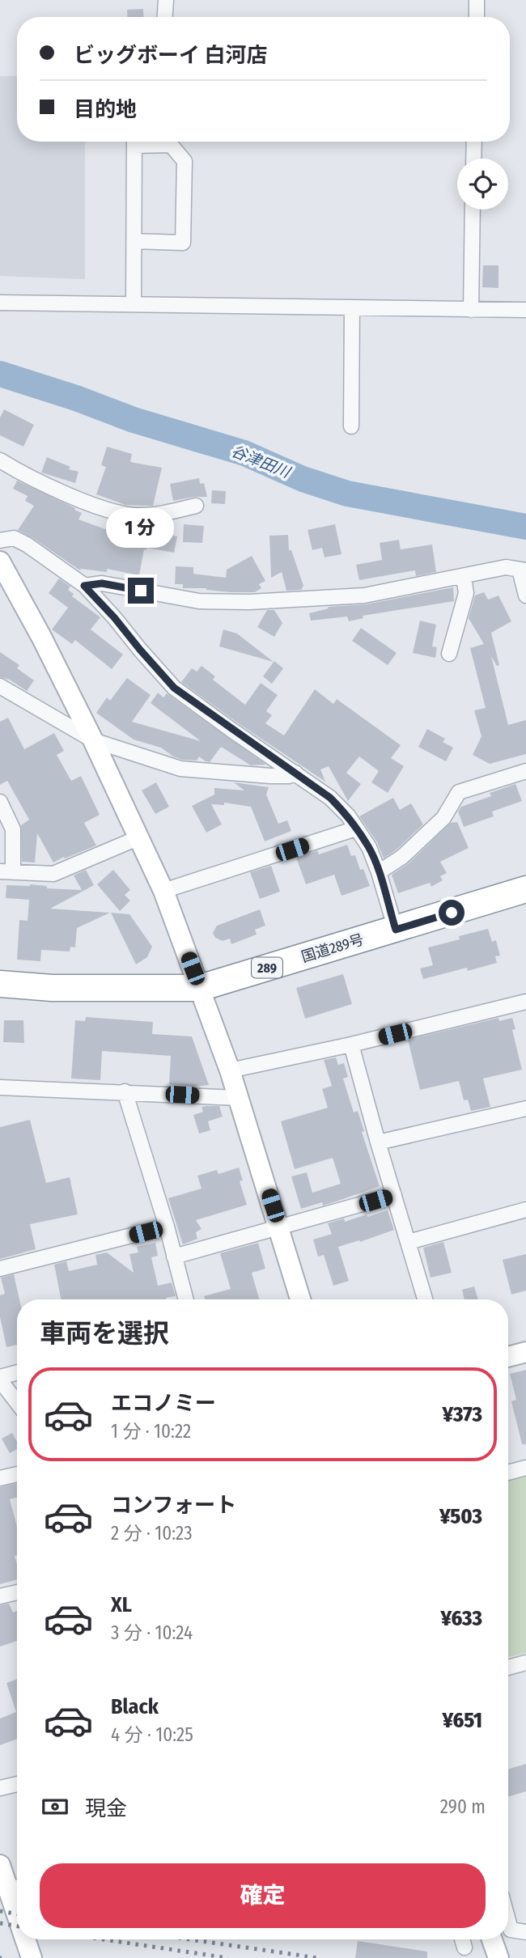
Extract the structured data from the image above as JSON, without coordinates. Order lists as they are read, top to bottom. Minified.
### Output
{"streets":{"highway":["国道289号","289"]},"water":["谷津田川"],"page":{"banner":["ビッグボーイ 白河店","目的地"],"bubble":"1 分","heading":"車両を選択","list":[{"name":"エコノミー","note":"1 分 · 10:22","value":"¥373"},{"name":"コンフォート","note":"2 分 · 10:23","value":"¥503"},{"name":"XL","note":"3 分 · 10:24","value":"¥633"},{"name":"Black","note":"4 分 · 10:25","value":"¥651"}],"pay":["現金","290 m"],"buttons":"確定"}}
